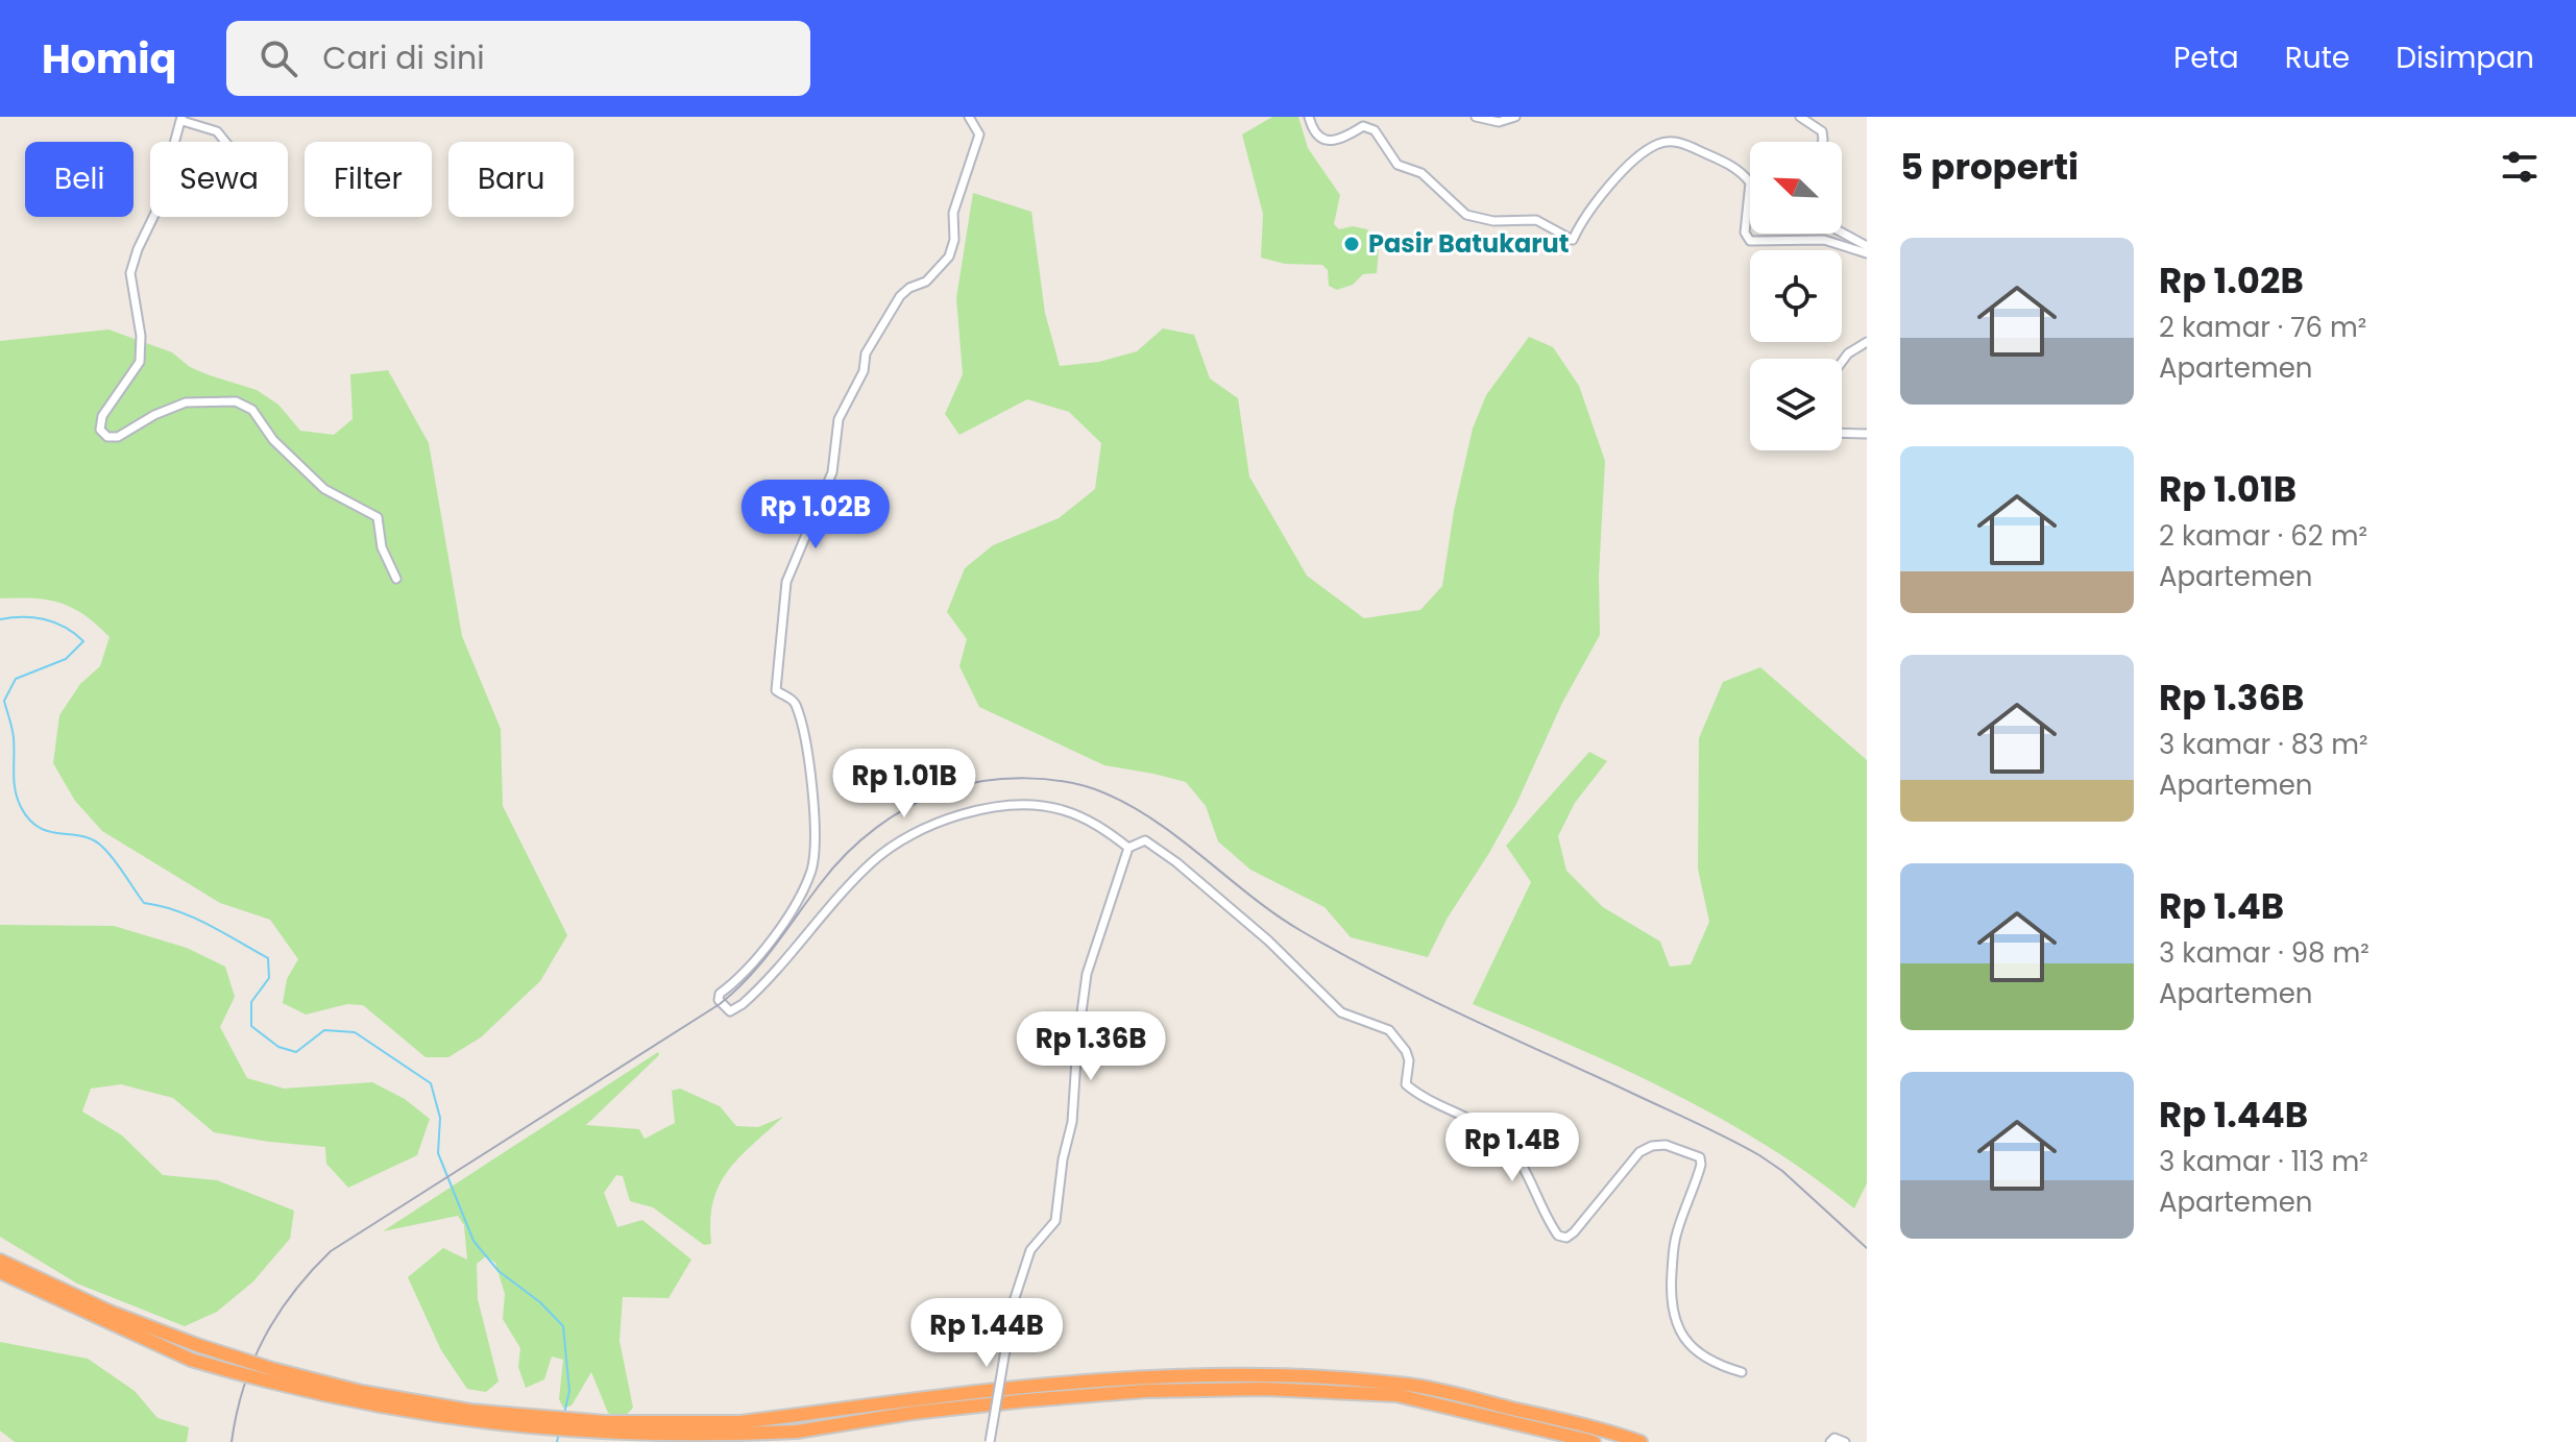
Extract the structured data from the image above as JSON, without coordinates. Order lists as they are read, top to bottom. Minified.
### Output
{"places":["Pasir Batukarut"],"north":"top left","page":{"header":"Homiq","search":"Cari di sini","nav":["Peta","Rute","Disimpan"],"heading":"5 properti","chip":["Beli","Sewa","Filter","Baru"],"list":[{"name":"Rp 1.02B","note":"2 kamar · 76 m² · Apartemen"},{"name":"Rp 1.01B","note":"2 kamar · 62 m² · Apartemen"},{"name":"Rp 1.36B","note":"3 kamar · 83 m² · Apartemen"},{"name":"Rp 1.4B","note":"3 kamar · 98 m² · Apartemen"},{"name":"Rp 1.44B","note":"3 kamar · 113 m² · Apartemen"}],"price":["Rp 1.02B","Rp 1.01B","Rp 1.36B","Rp 1.4B","Rp 1.44B"]}}
